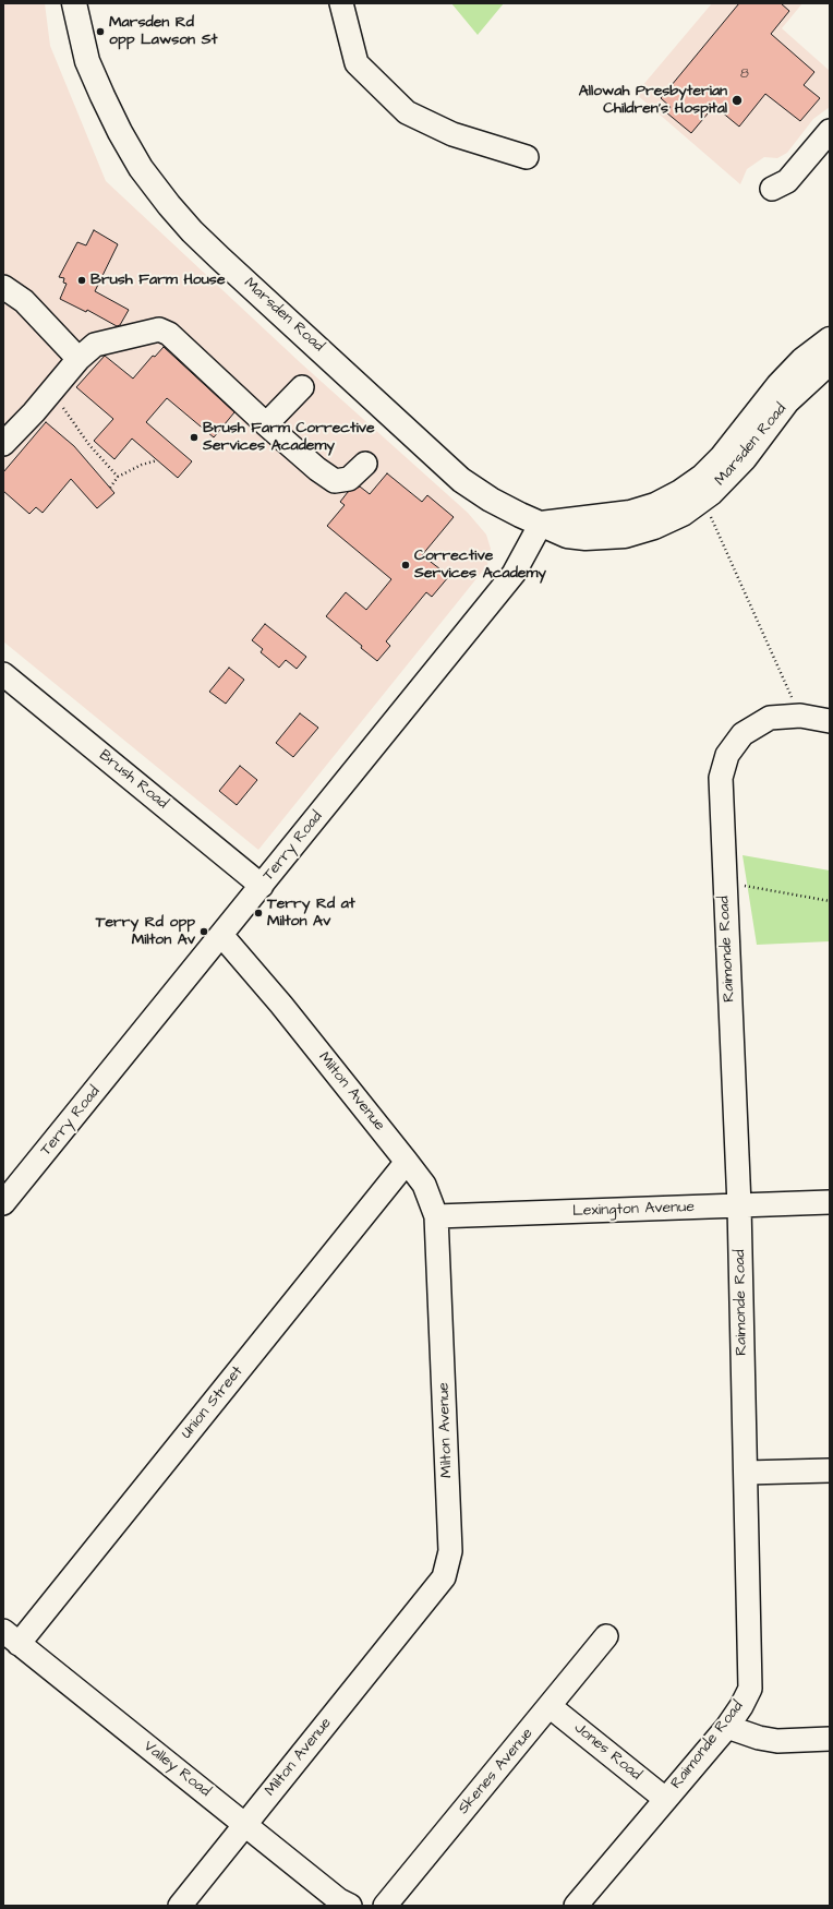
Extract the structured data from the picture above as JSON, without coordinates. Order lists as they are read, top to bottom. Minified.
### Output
{"streets":{"highway":["Marsden Road"],"street":["Brush Road","Terry Road","Raimonde Road","Milton Avenue","Lexington Avenue","Union Street","Jones Road","Valley Road","Skenes Avenue"]},"crossings":[["Marsden Road","Terry Road"],["Brush Road","Terry Road"],["Terry Road","Milton Avenue"],["Raimonde Road","Lexington Avenue"],["Raimonde Road","Jones Road"],["Milton Avenue","Lexington Avenue"],["Milton Avenue","Union Street"],["Milton Avenue","Valley Road"],["Union Street","Valley Road"],["Jones Road","Skenes Avenue"]],"places":["Marsden Rd opp Lawson St","Allowah Presbyterian Children's Hospital","Brush Farm House","Brush Farm Corrective Services Academy","Corrective Services Academy","Terry Rd at Milton Av","Terry Rd opp Milton Av"],"house_numbers":["8"]}
